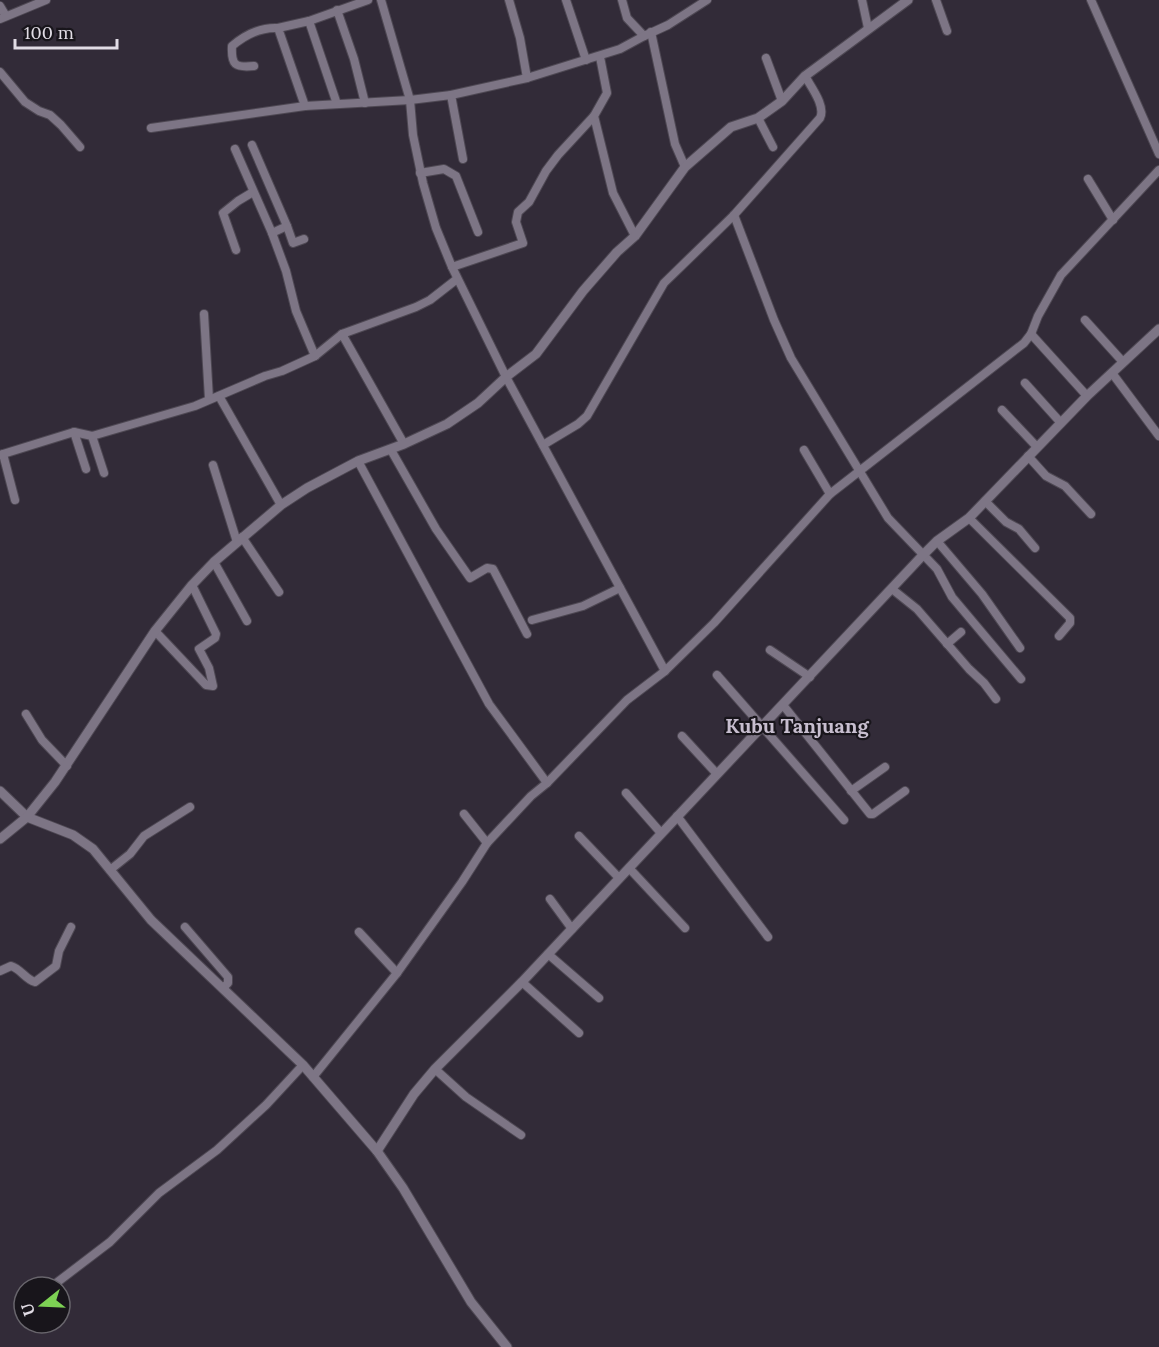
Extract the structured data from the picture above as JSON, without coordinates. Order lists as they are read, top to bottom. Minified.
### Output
{"districts":["Kubu Tanjuang"],"scale_bar":"100 m","north":"left"}
